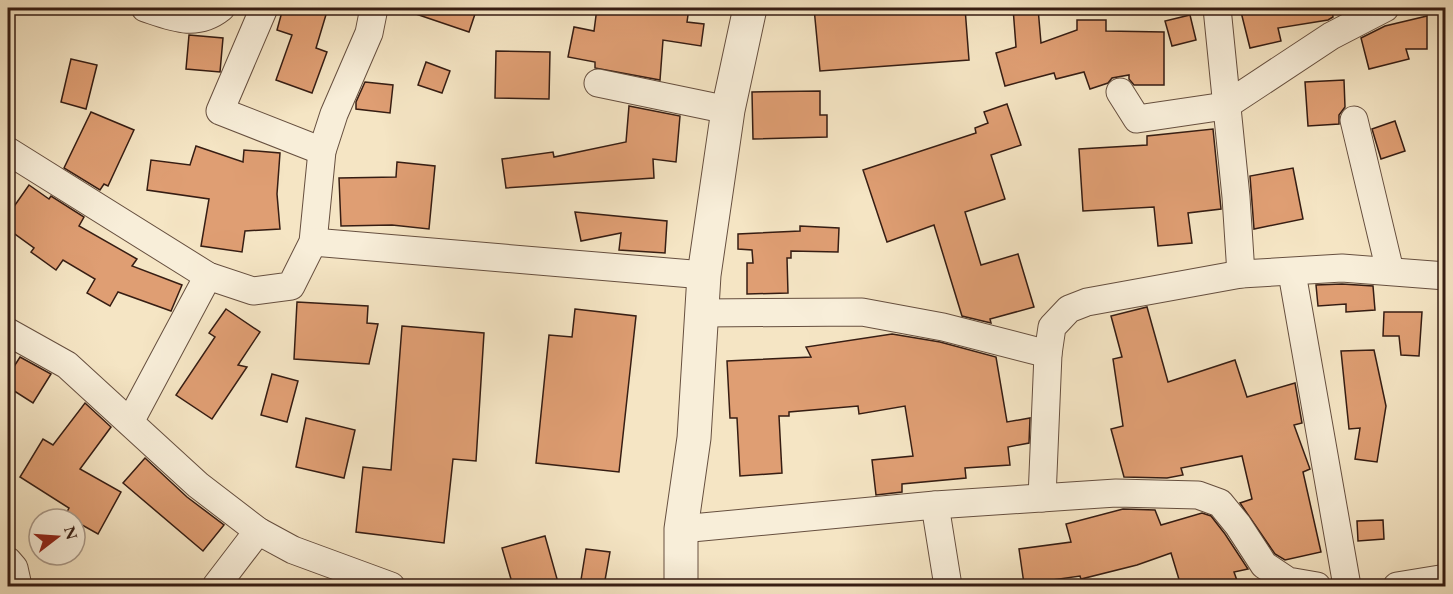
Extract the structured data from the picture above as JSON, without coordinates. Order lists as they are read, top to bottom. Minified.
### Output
{"north":"right"}
